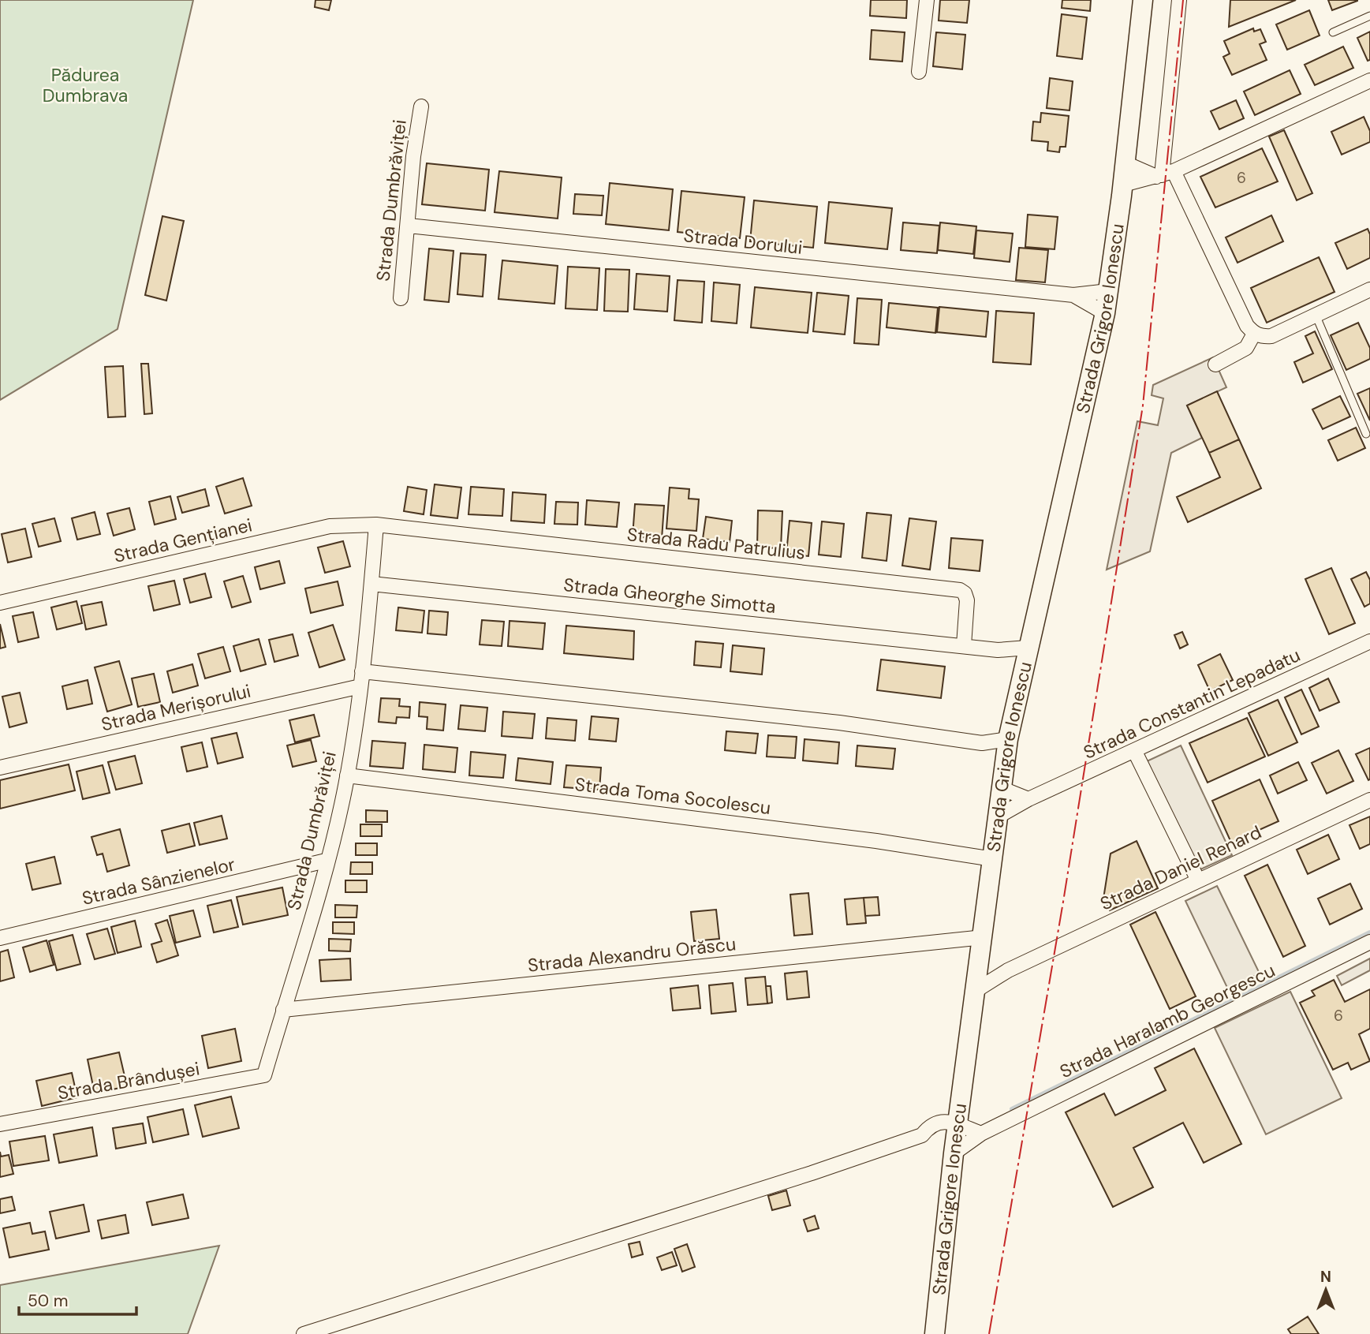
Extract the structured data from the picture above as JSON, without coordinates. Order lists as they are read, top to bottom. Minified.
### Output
{"streets":{"main road":["Strada Grigore Ionescu"],"street":["Strada Dumbrăviței","Strada Dorului","Strada Gențianei","Strada Radu Patrulius","Strada Gheorghe Simotta","Strada Constantin Lepadatu","Strada Merișorului","Strada Toma Socolescu","Strada Daniel Renard","Strada Sânzienelor","Strada Alexandru Orăscu","Strada Haralamb Georgescu","Strada Brândușei"]},"crossings":[["Strada Dumbrăviței","Strada Dorului"],["Strada Dumbrăviței","Strada Gențianei"],["Strada Dumbrăviței","Strada Radu Patrulius"],["Strada Dumbrăviței","Strada Gheorghe Simotta"],["Strada Dumbrăviței","Strada Merișorului"],["Strada Dumbrăviței","Strada Toma Socolescu"],["Strada Dumbrăviței","Strada Sânzienelor"],["Strada Dumbrăviței","Strada Alexandru Orăscu"],["Strada Dumbrăviței","Strada Brândușei"],["Strada Dorului","Strada Grigore Ionescu"],["Strada Grigore Ionescu","Strada Constantin Lepadatu"],["Strada Grigore Ionescu","Strada Toma Socolescu"],["Strada Grigore Ionescu","Strada Daniel Renard"],["Strada Grigore Ionescu","Strada Alexandru Orăscu"],["Strada Grigore Ionescu","Strada Haralamb Georgescu"],["Strada Gențianei","Strada Radu Patrulius"],["Strada Radu Patrulius","Strada Gheorghe Simotta"]],"parks":["Pădurea Dumbrava"],"house_numbers":["6","6"],"scale_bar":"50 m","north":"top"}
